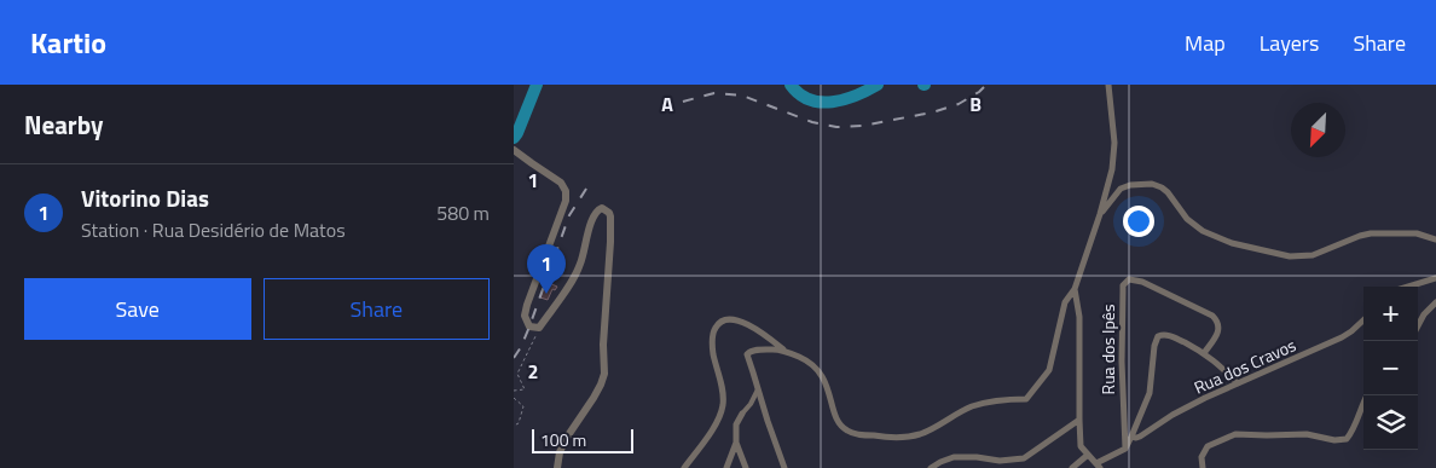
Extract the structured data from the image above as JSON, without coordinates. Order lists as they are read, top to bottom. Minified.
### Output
{"streets":{"street":["Rua dos Ipês","Rua dos Cravos"]},"scale_bar":"100 m","north":"bottom left","page":{"header":"Kartio","nav":["Map","Layers","Share"],"heading":"Nearby","list":[{"mark":"1","name":"Vitorino Dias","note":"Station · Rua Desidério de Matos","value":"580 m"}],"pins":"1","buttons":["Save","Share"],"map_buttons":["+","−"],"scale":"100 m"},"grid":{"columns":["A","B"],"rows":["1","2"]}}
